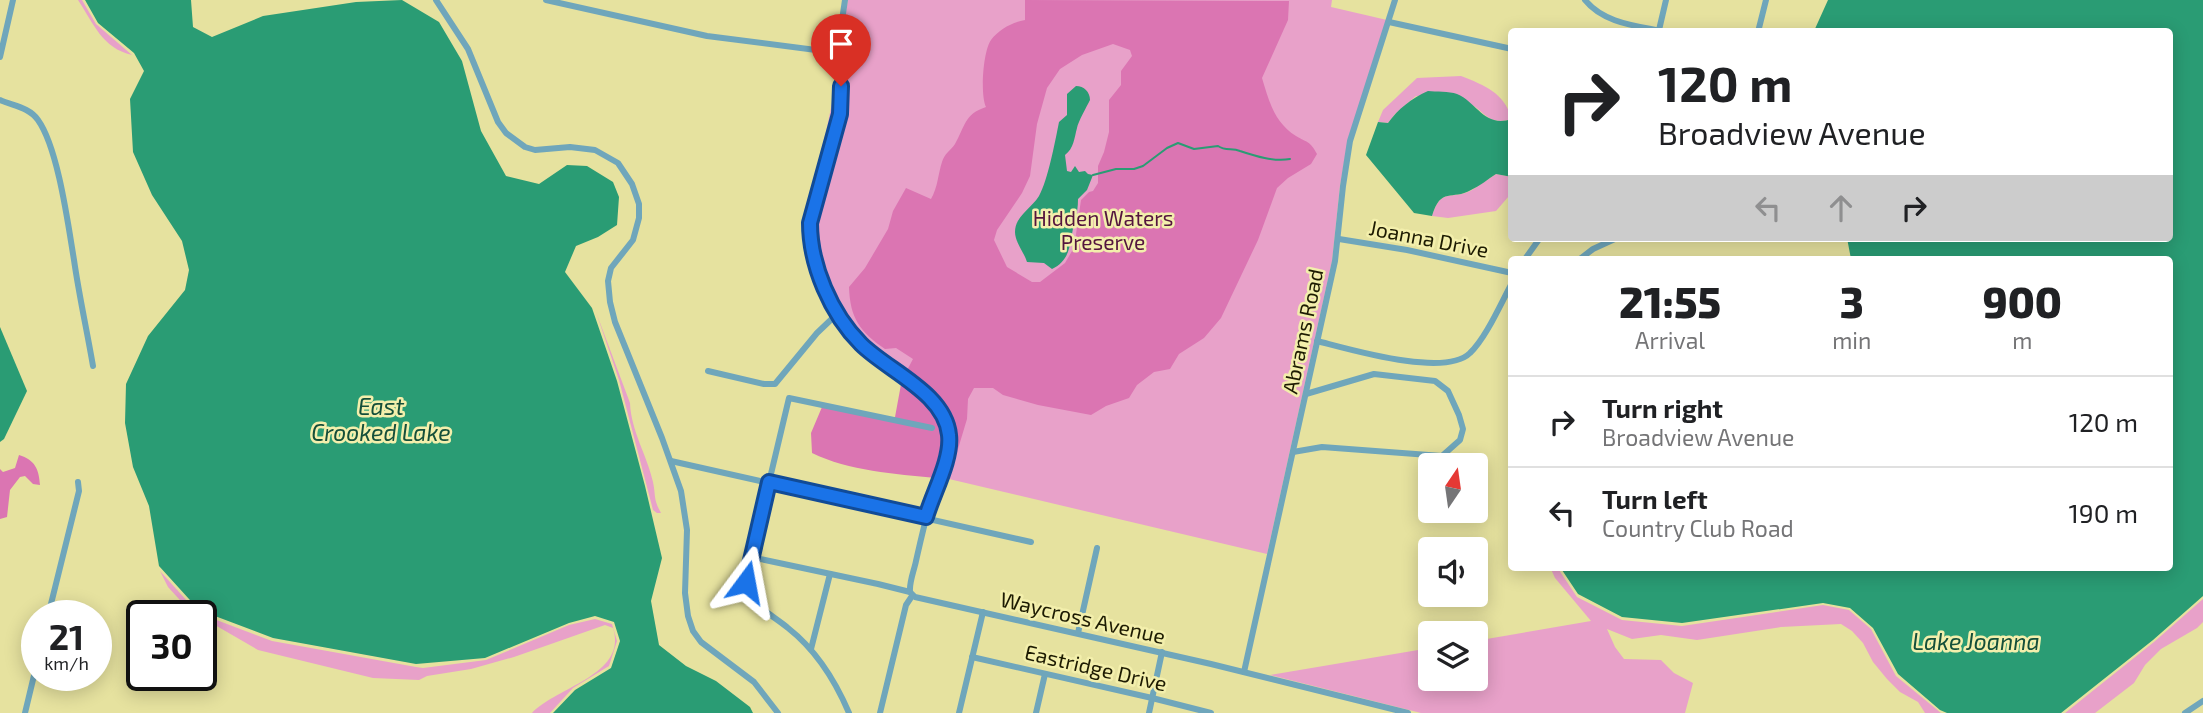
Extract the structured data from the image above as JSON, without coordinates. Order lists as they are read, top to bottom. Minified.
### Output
{"streets":{"street":["Joanna Drive","Abrams Road","Waycross Avenue","Eastridge Drive"]},"crossings":[["Joanna Drive","Abrams Road"],["Abrams Road","Waycross Avenue"]],"water":["East Crooked Lake","Lake Joanna"],"parks":["Hidden Waters Preserve"],"north":"top","page":{"turn":["120 m","Broadview Avenue"],"eta":["21:55","Arrival","3","min","900","m"],"list":[{"name":"Turn right","note":"Broadview Avenue","value":"120 m"},{"name":"Turn left","note":"Country Club Road","value":"190 m"}],"speed":"21 km/h","limit":"30"}}
